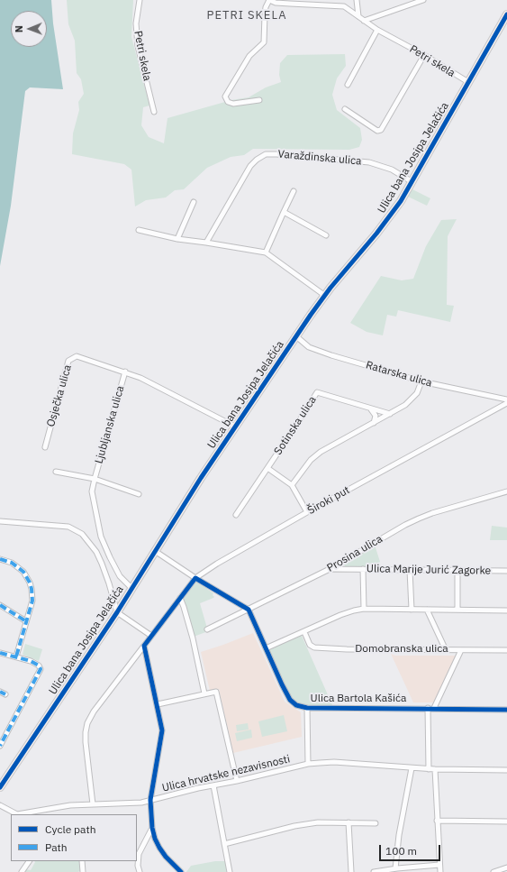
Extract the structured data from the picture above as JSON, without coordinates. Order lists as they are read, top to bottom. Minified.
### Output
{"streets":{"main road":["Ulica bana Josipa Jelačića"],"street":["Petri skela","Varaždinska ulica","Ratarska ulica","Osječka ulica","Ljubljanska ulica","Sotinska ulica","Široki put","Prosina ulica","Ulica Marije Jurić Zagorke","Domobranska ulica","Ulica Bartola Kašića","Ulica hrvatske nezavisnosti"]},"crossings":[["Petri skela","Ulica bana Josipa Jelačića"],["Varaždinska ulica","Ulica bana Josipa Jelačića"],["Ulica bana Josipa Jelačića","Ratarska ulica"],["Ulica bana Josipa Jelačića","Osječka ulica"],["Ulica bana Josipa Jelačića","Ljubljanska ulica"],["Osječka ulica","Ljubljanska ulica"],["Prosina ulica","Ulica Marije Jurić Zagorke"],["Prosina ulica","Ulica Bartola Kašića"],["Ulica Bartola Kašića","Ulica hrvatske nezavisnosti"]],"districts":["PETRI SKELA"],"legend":["Cycle path","Path"],"scale_bar":"100 m","north":"left"}
